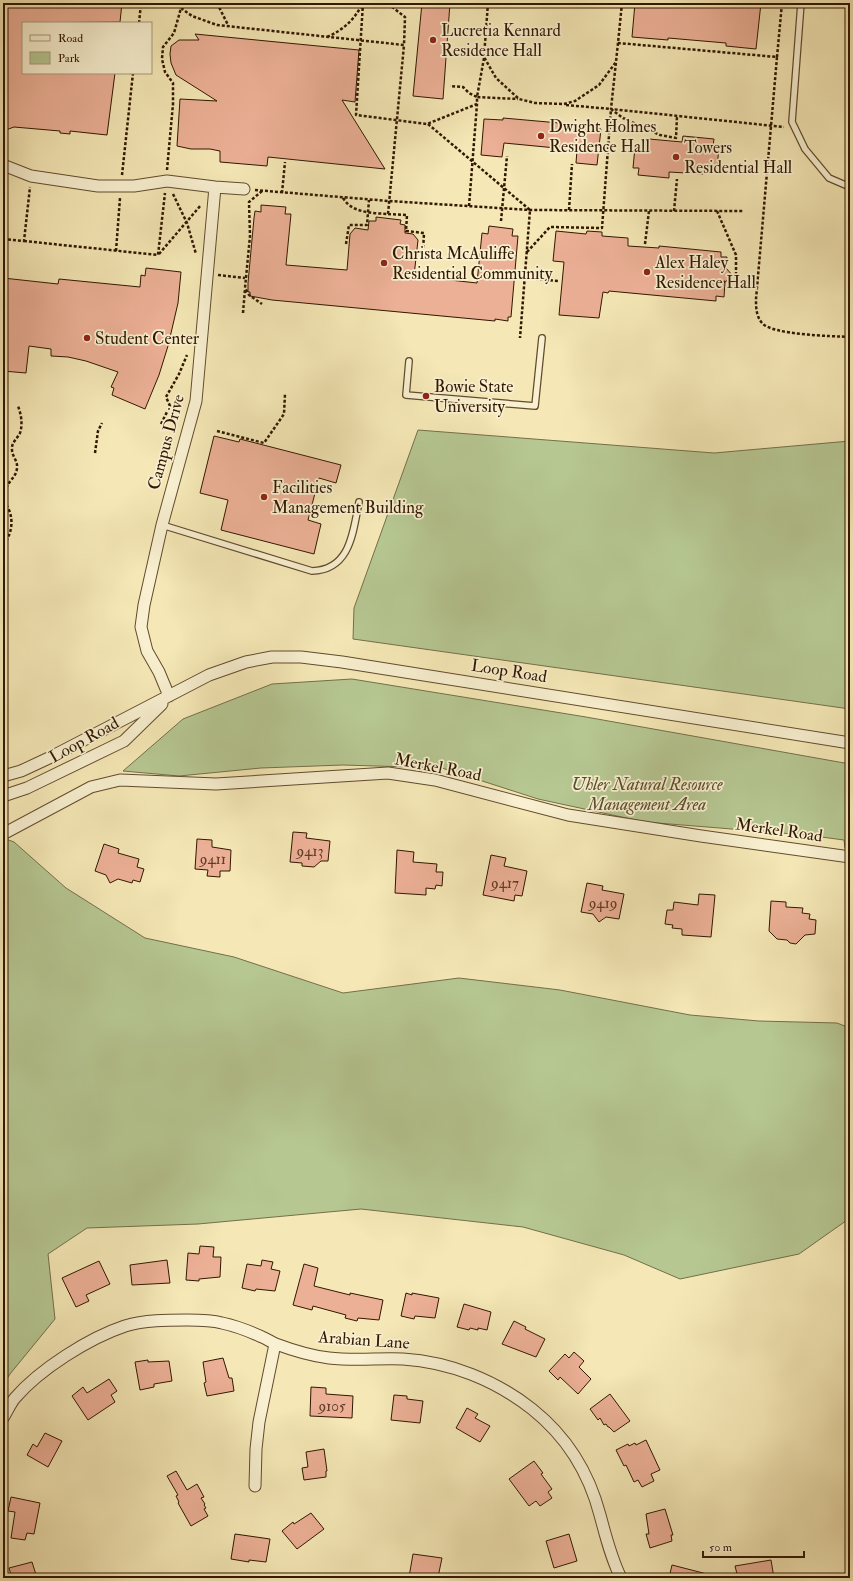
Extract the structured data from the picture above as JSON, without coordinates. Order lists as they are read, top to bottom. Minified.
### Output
{"streets":{"street":["Campus Drive","Loop Road","Merkel Road","Arabian Lane"]},"crossings":[["Campus Drive","Loop Road"]],"parks":["Uhler Natural Resource Management Area"],"places":["Lucretia Kennard Residence Hall","Dwight Holmes Residence Hall","Towers Residential Hall","Christa McAuliffe Residential Community","Alex Haley Residence Hall","Student Center","Bowie State University","Facilities Management Building"],"house_numbers":["9413","9411","9417","9419","9105"],"legend":["Road","Park"],"scale_bar":"50 m"}
